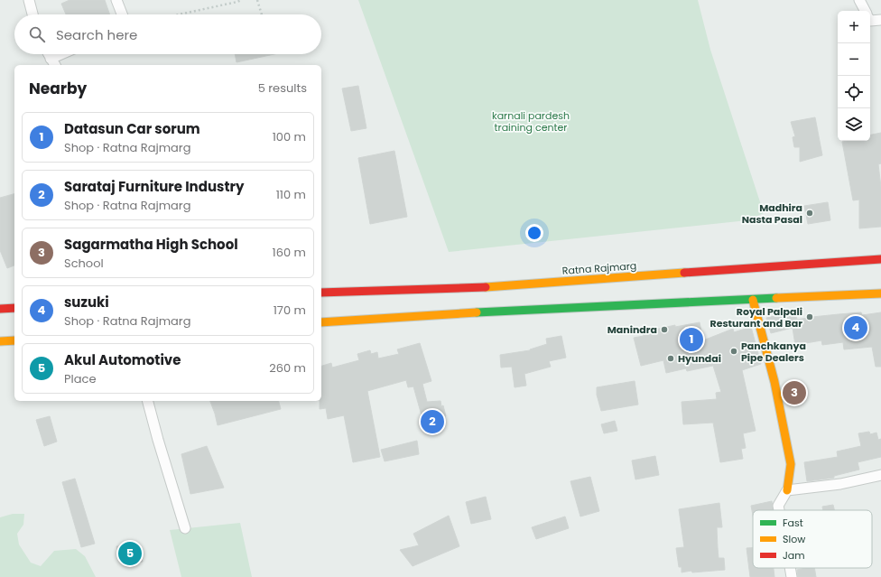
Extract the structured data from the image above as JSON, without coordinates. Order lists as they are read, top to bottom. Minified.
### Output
{"streets":{"main road":["Ratna Rajmarg"]},"parks":["karnali pardesh training center"],"places":["Madhira Nasta Pasal","Royal Palpali Resturant and Bar","Manindra","Panchkanya Pipe Dealers","Hyundai"],"legend":["Fast","Slow","Jam"],"page":{"map_buttons":["+","−"],"search":"Search here","heading":["Nearby","5 results"],"list":[{"mark":"1","name":"Datasun Car sorum","note":"Shop · Ratna Rajmarg","value":"100 m"},{"mark":"2","name":"Sarataj Furniture Industry","note":"Shop · Ratna Rajmarg","value":"110 m"},{"mark":"3","name":"Sagarmatha High School","note":"School","value":"160 m"},{"mark":"4","name":"suzuki","note":"Shop · Ratna Rajmarg","value":"170 m"},{"mark":"5","name":"Akul Automotive","note":"Place","value":"260 m"}],"pins":["4","1","3","2","5"]}}
